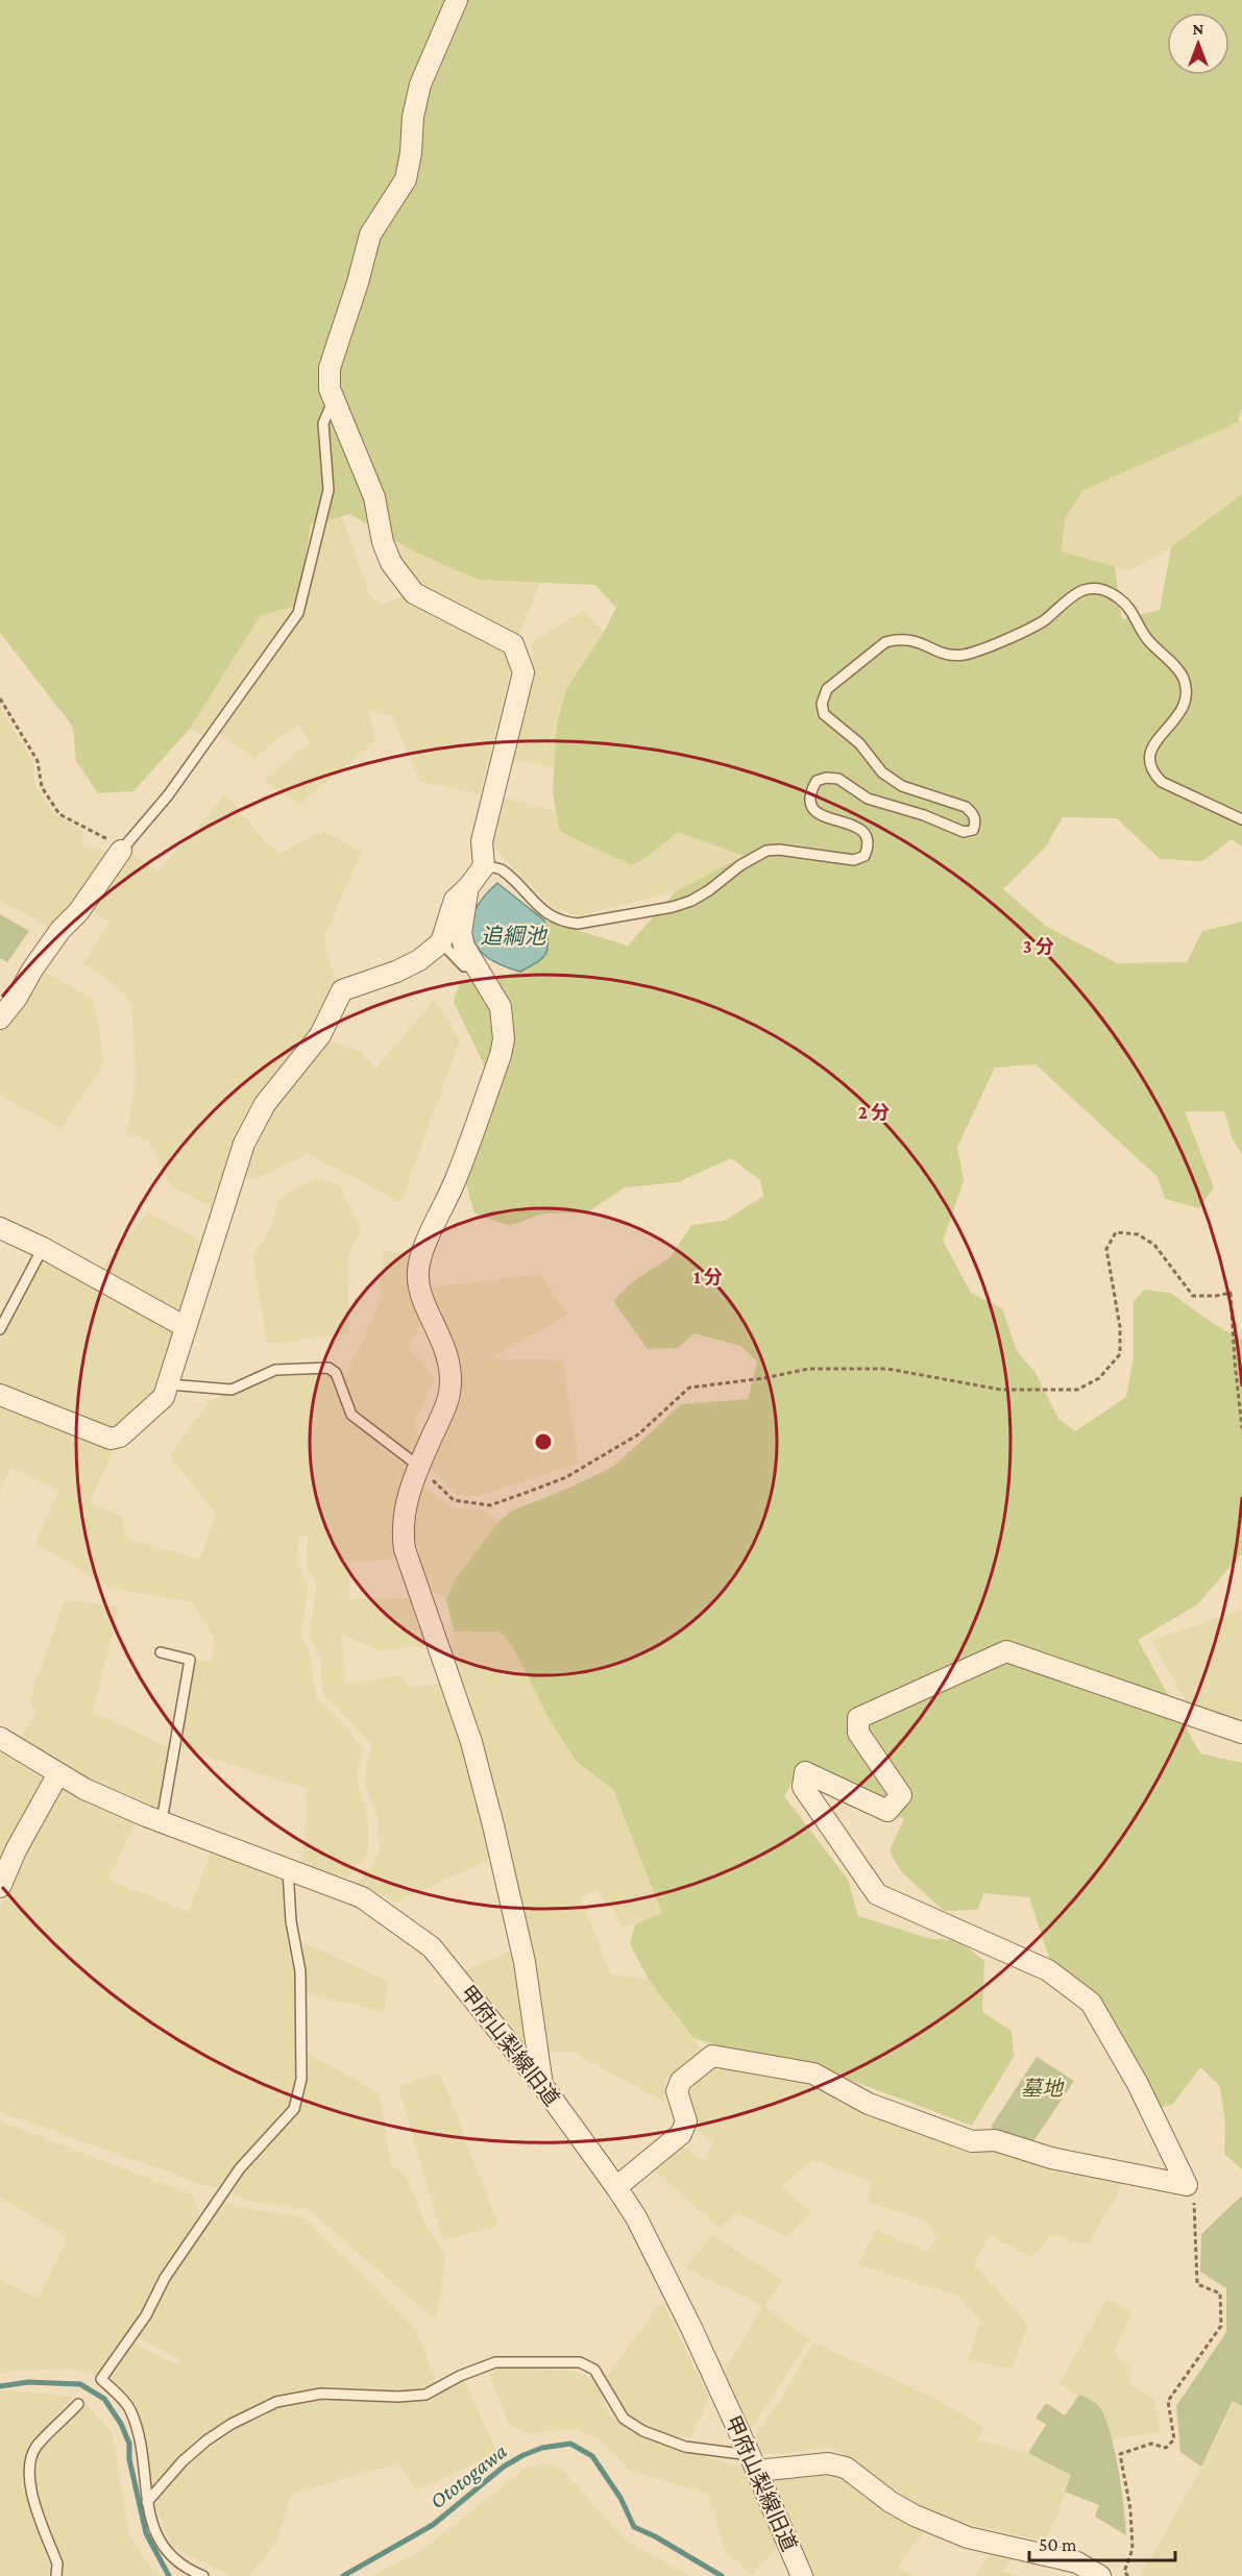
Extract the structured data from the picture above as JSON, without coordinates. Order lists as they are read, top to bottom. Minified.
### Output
{"streets":{"street":["甲府山梨線旧道"]},"water":["追綱池","Ototogawa"],"parks":["墓地"],"scale_bar":"50 m","north":"top","rings":["3 分","2 分","1 分"]}
